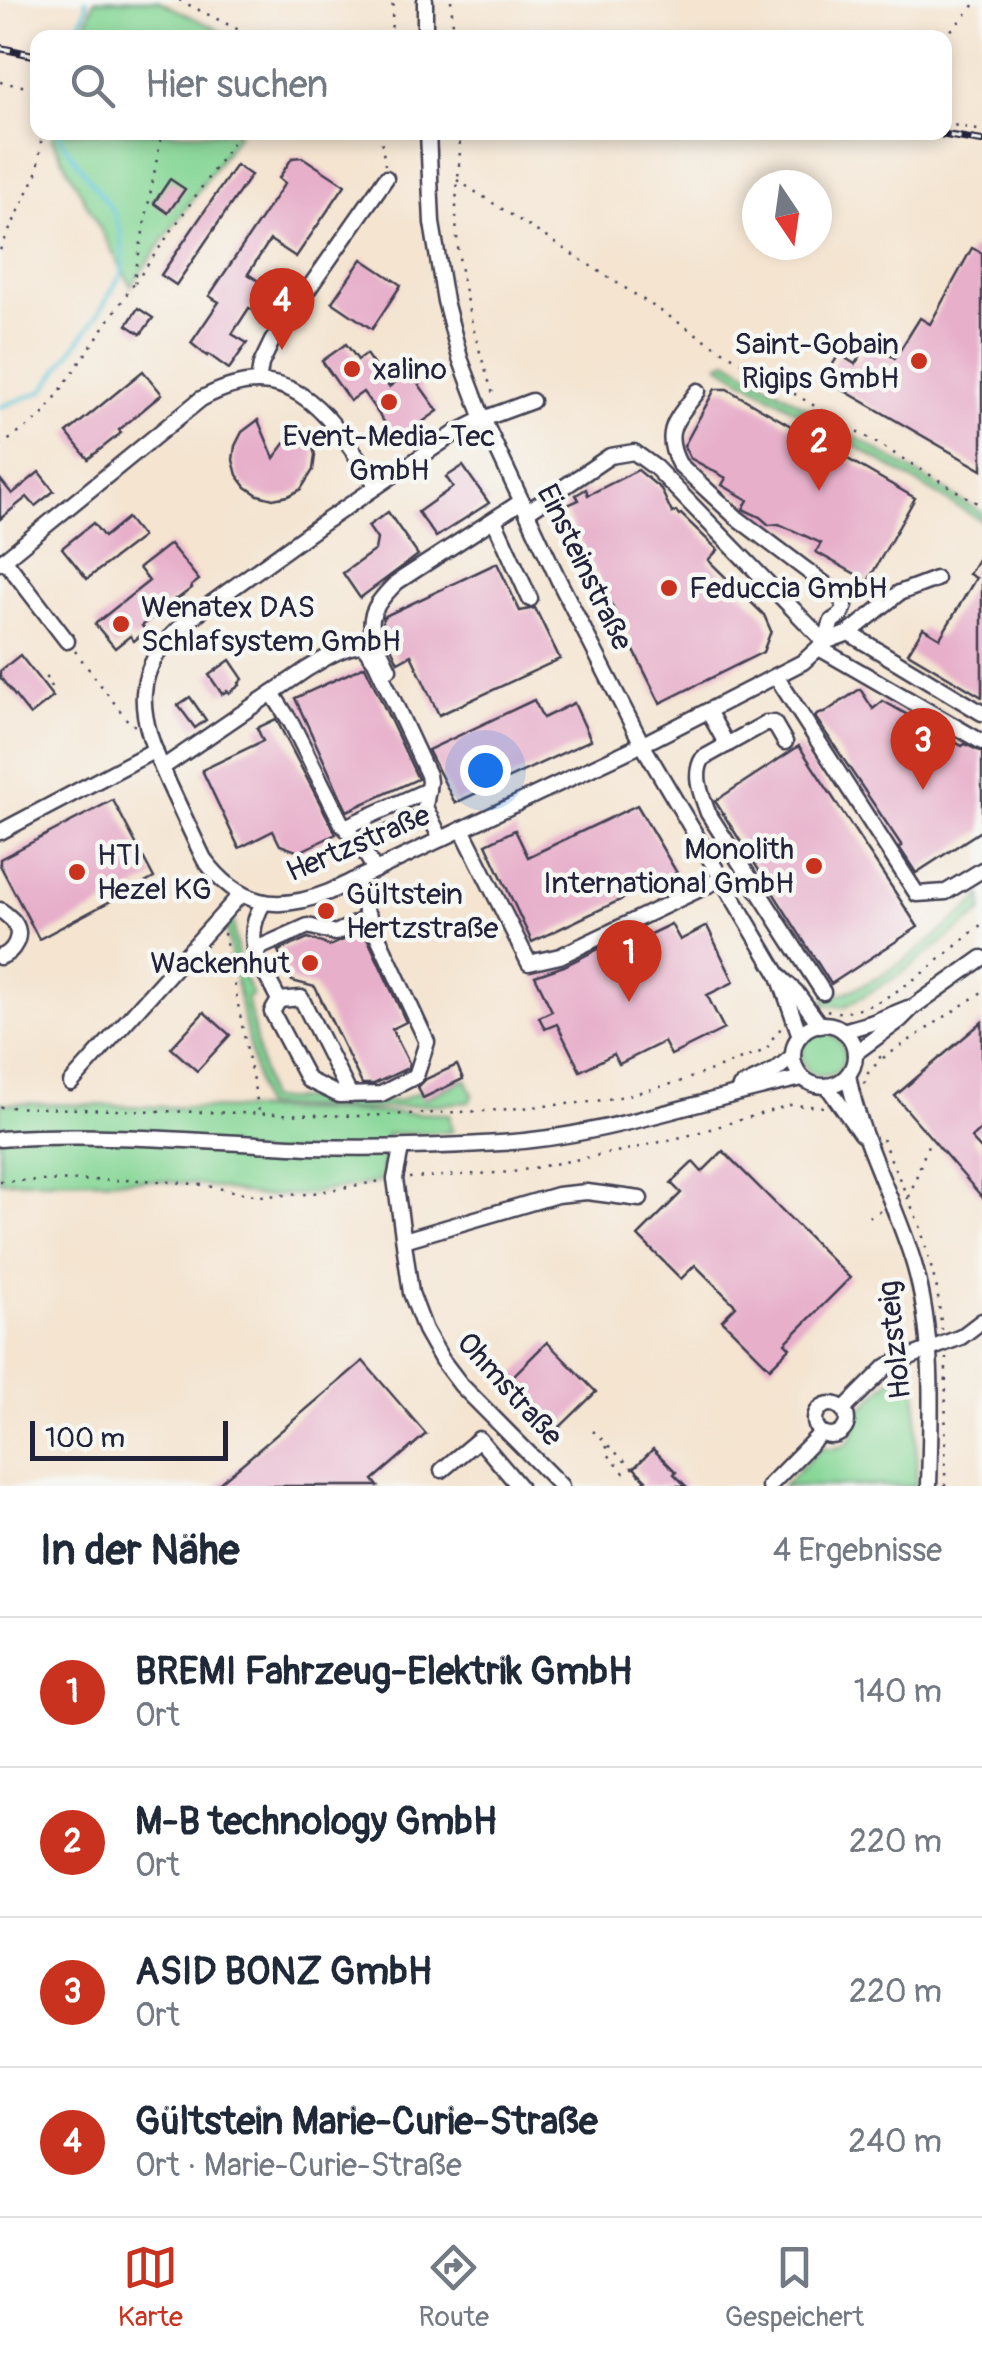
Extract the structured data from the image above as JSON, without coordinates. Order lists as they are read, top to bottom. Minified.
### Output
{"streets":{"street":["Einsteinstraße","Hertzstraße","Holzsteig","Ohmstraße"]},"crossings":[["Einsteinstraße","Hertzstraße"],["Einsteinstraße","Holzsteig"]],"places":["Saint-Gobain Rigips GmbH","xalino","Event-Media-Tec GmbH","Feduccia GmbH","Wenatex DAS Schlafsystem GmbH","Monolith International GmbH","HTI Hezel KG","Gültstein Hertzstraße","Wackenhut"],"scale_bar":"100 m","north":"bottom","page":{"search":"Hier suchen","pins":["4","2","3","1"],"scale":"100 m","heading":["In der Nähe","4 Ergebnisse"],"list":[{"mark":"1","name":"BREMI Fahrzeug-Elektrik GmbH","note":"Ort","value":"140 m"},{"mark":"2","name":"M-B technology GmbH","note":"Ort","value":"220 m"},{"mark":"3","name":"ASID BONZ GmbH","note":"Ort","value":"220 m"},{"mark":"4","name":"Gültstein Marie-Curie-Straße","note":"Ort · Marie-Curie-Straße","value":"240 m"}],"nav":["Karte","Route","Gespeichert"]}}
